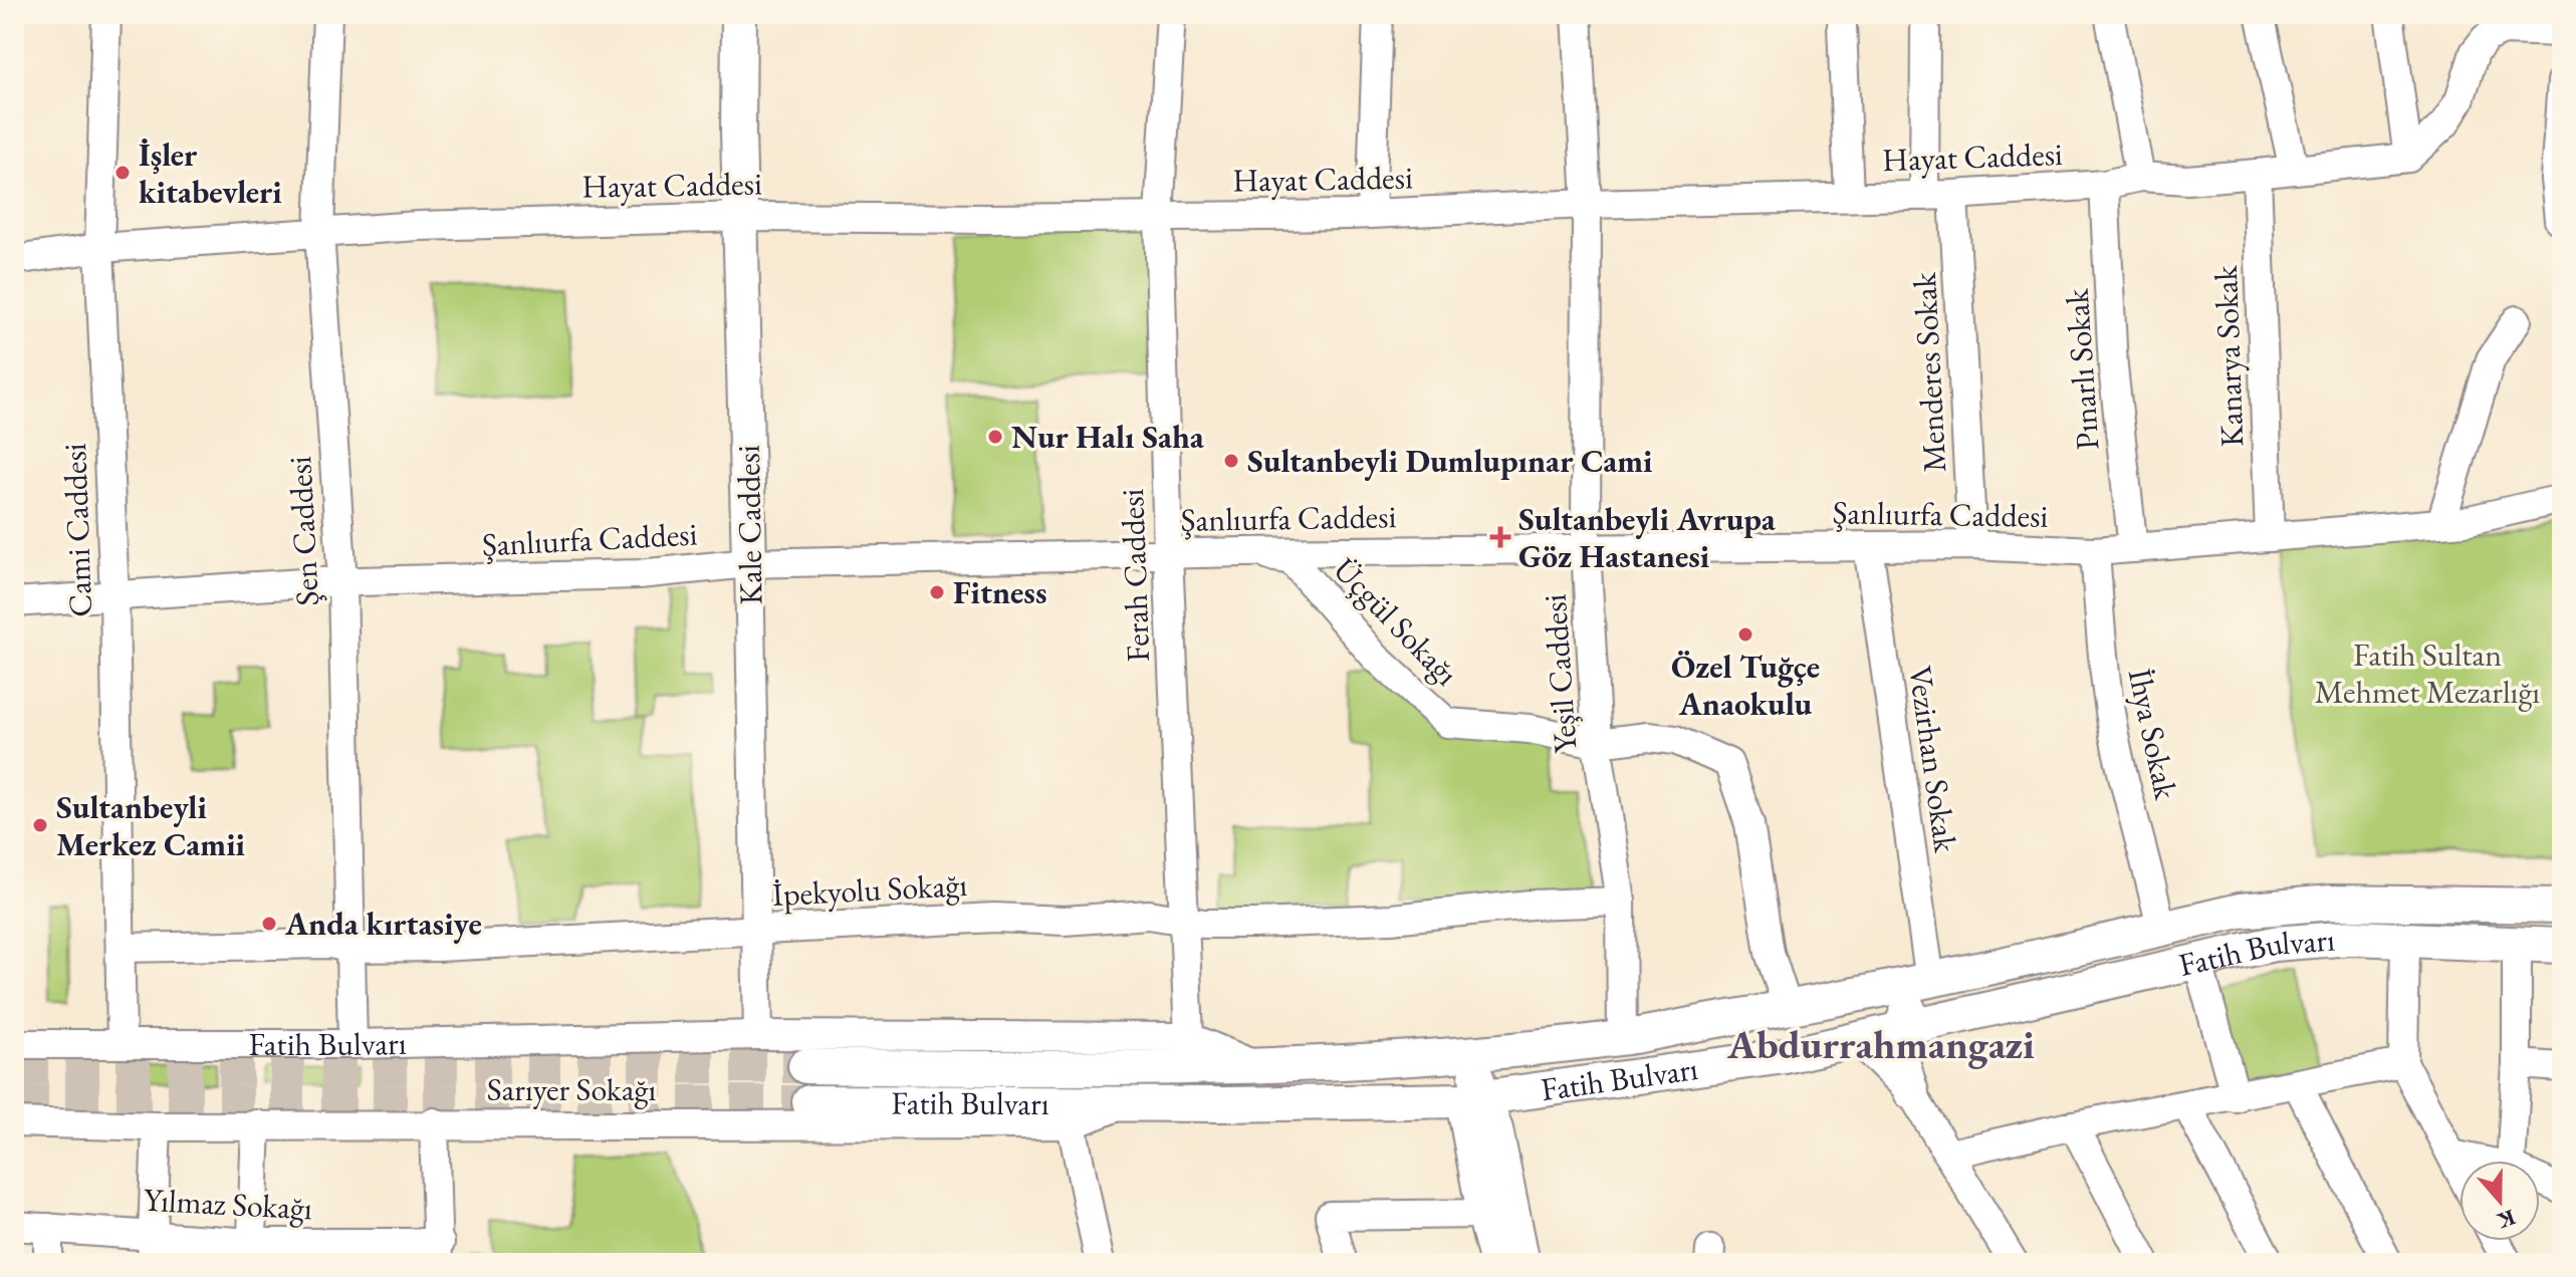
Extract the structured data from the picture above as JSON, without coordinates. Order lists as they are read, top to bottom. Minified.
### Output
{"streets":{"main road":["Kale Caddesi","Fatih Bulvarı"],"street":["Hayat Caddesi","Kanarya Sokak","Pınarlı Sokak","Menderes Sokak","Şanlıurfa Caddesi","Cami Caddesi","Şen Caddesi","Ferah Caddesi","Üçgül Sokağı","Yeşil Caddesi","İhya Sokak","Vezirhan Sokak","İpekyolu Sokağı","Sarıyer Sokağı","Yılmaz Sokağı"]},"crossings":[["Hayat Caddesi","Kanarya Sokak"],["Hayat Caddesi","Pınarlı Sokak"],["Hayat Caddesi","Menderes Sokak"],["Hayat Caddesi","Kale Caddesi"],["Hayat Caddesi","Cami Caddesi"],["Hayat Caddesi","Şen Caddesi"],["Hayat Caddesi","Ferah Caddesi"],["Hayat Caddesi","Yeşil Caddesi"],["Kanarya Sokak","Şanlıurfa Caddesi"],["Pınarlı Sokak","Şanlıurfa Caddesi"],["Menderes Sokak","Şanlıurfa Caddesi"],["Şanlıurfa Caddesi","Kale Caddesi"],["Şanlıurfa Caddesi","Cami Caddesi"],["Şanlıurfa Caddesi","Şen Caddesi"],["Şanlıurfa Caddesi","Ferah Caddesi"],["Şanlıurfa Caddesi","Üçgül Sokağı"],["Şanlıurfa Caddesi","Yeşil Caddesi"],["Şanlıurfa Caddesi","İhya Sokak"],["Şanlıurfa Caddesi","Vezirhan Sokak"],["Kale Caddesi","İpekyolu Sokağı"],["Kale Caddesi","Fatih Bulvarı"],["Cami Caddesi","İpekyolu Sokağı"],["Cami Caddesi","Fatih Bulvarı"],["Şen Caddesi","İpekyolu Sokağı"],["Şen Caddesi","Fatih Bulvarı"],["Ferah Caddesi","İpekyolu Sokağı"],["Ferah Caddesi","Fatih Bulvarı"],["Üçgül Sokağı","Yeşil Caddesi"],["Üçgül Sokağı","Fatih Bulvarı"],["Yeşil Caddesi","İpekyolu Sokağı"],["Yeşil Caddesi","Fatih Bulvarı"],["İhya Sokak","Fatih Bulvarı"],["Vezirhan Sokak","Fatih Bulvarı"],["Fatih Bulvarı","Sarıyer Sokağı"]],"districts":["Abdurrahmangazi"],"parks":["Fatih Sultan Mehmet Mezarlığı"],"places":{"other":["İşler kitabevleri","Nur Halı Saha","Sultanbeyli Dumlupınar Cami","Fitness","Özel Tuğçe Anaokulu","Sultanbeyli Merkez Camii","Anda kırtasiye"],"health":["Sultanbeyli Avrupa Göz Hastanesi"]},"north":"bottom"}
